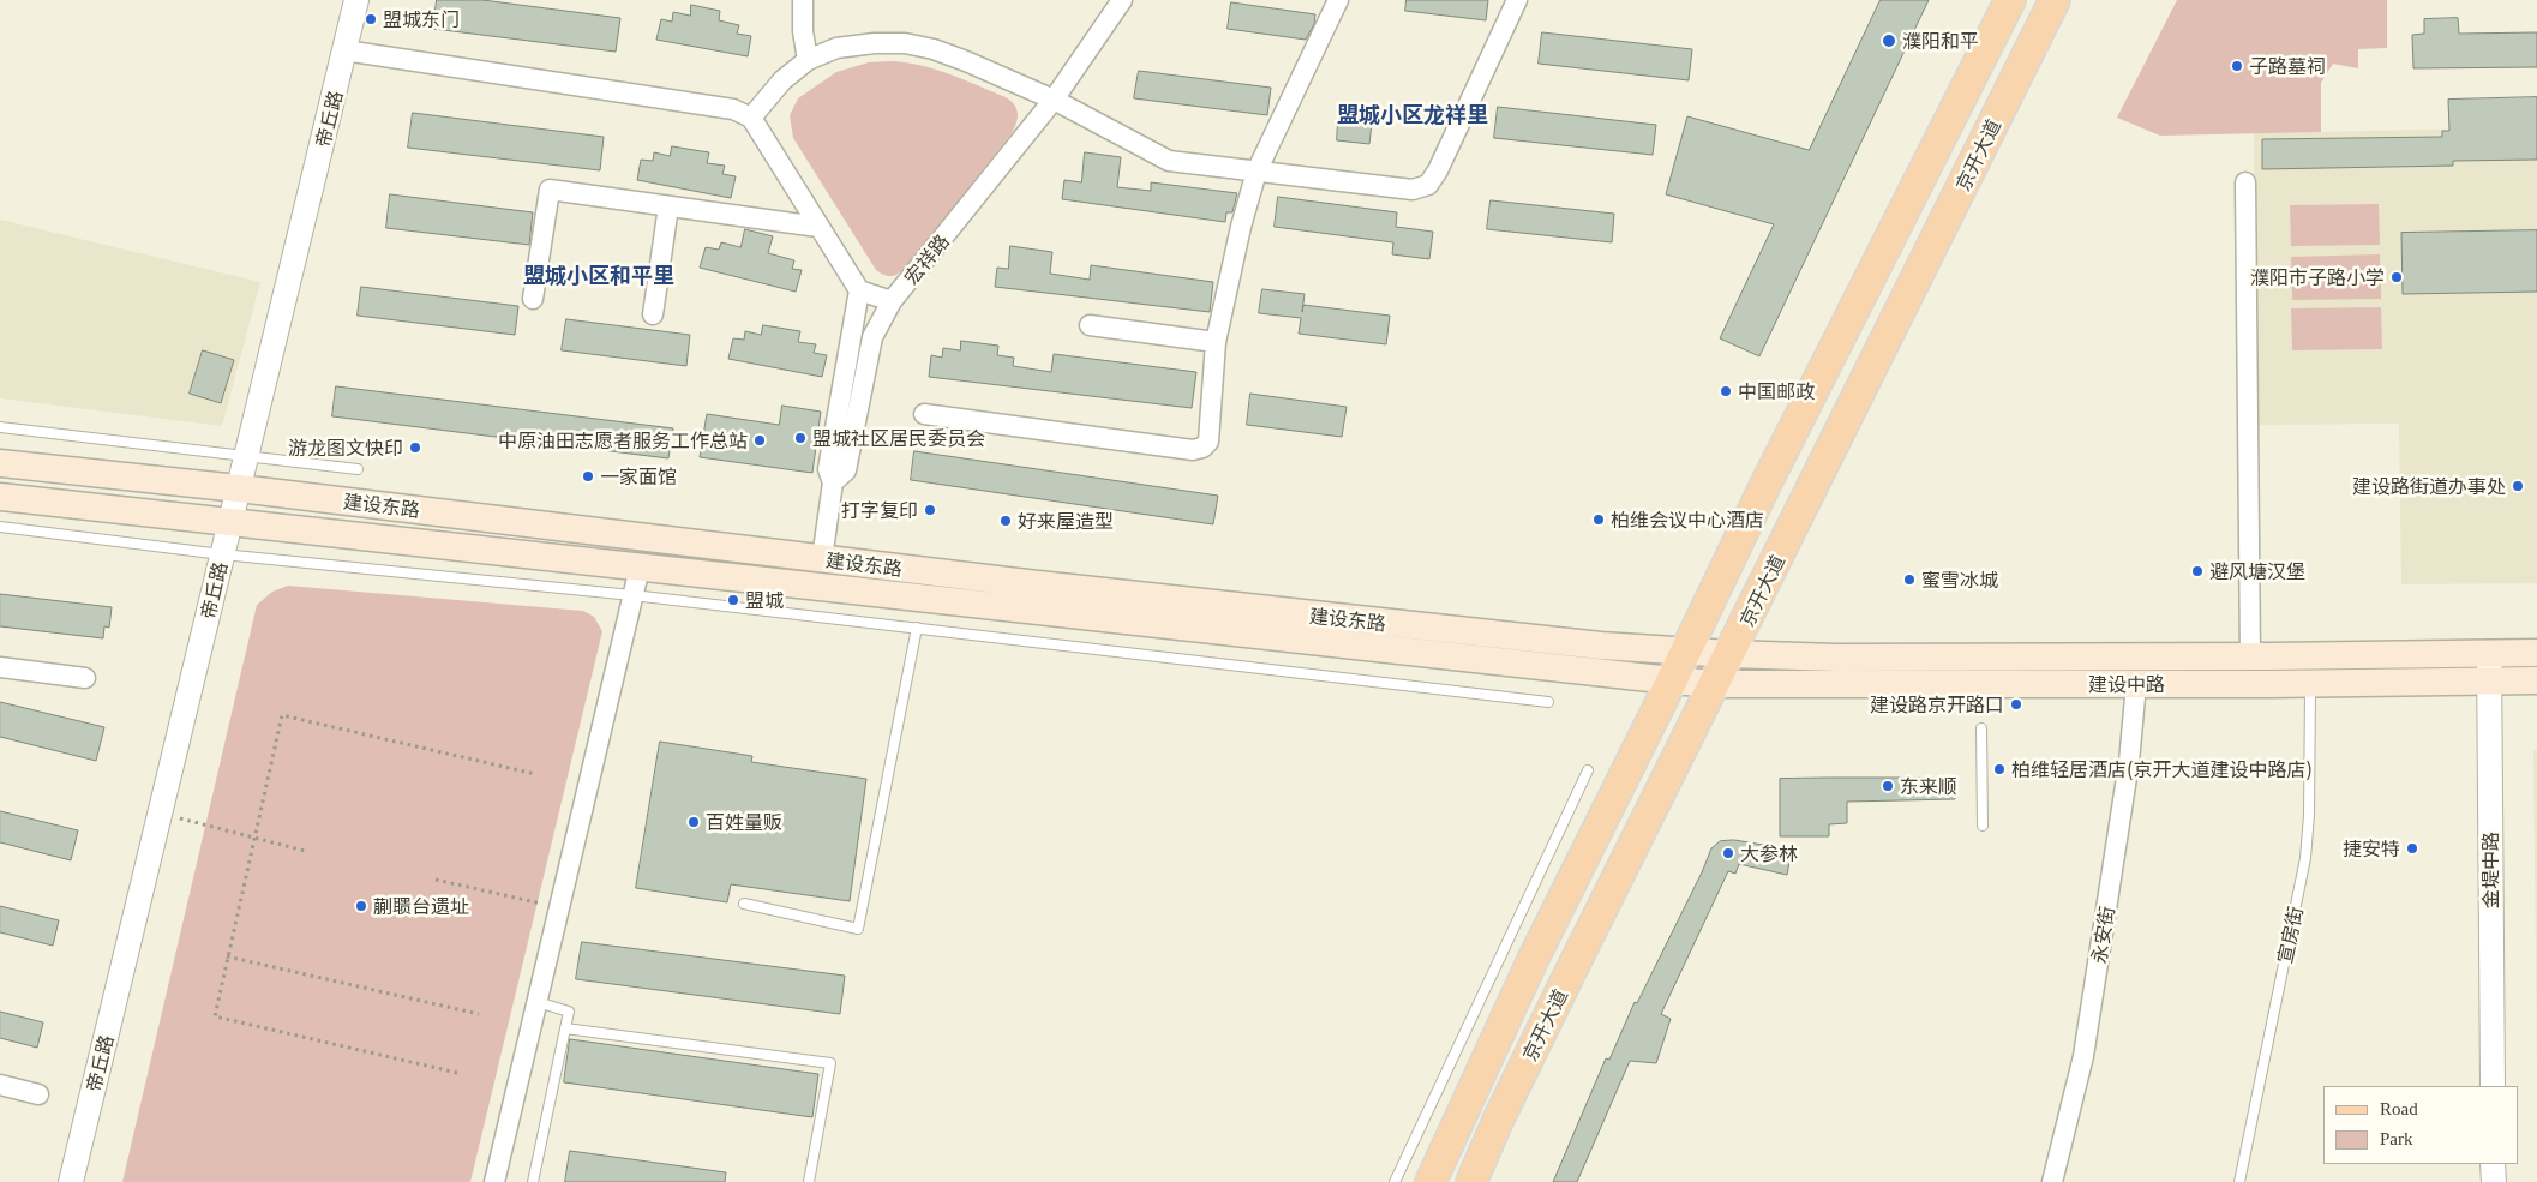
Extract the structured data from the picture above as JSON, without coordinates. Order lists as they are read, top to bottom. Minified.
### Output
{"streets":{"main road":["京开大道","建设东路","建设中路"],"street":["帝丘路","宏祥路","金堤中路","永安街"],"lane":["宣房街"]},"crossings":[["帝丘路","建设东路"],["京开大道","建设东路"],["京开大道","建设中路"],["宏祥路","建设东路"],["建设东路","建设中路"],["建设中路","金堤中路"],["建设中路","永安街"],["建设中路","宣房街"]],"districts":["盟城小区龙祥里","盟城小区和平里"],"places":["盟城东门","濮阳和平","子路墓祠","濮阳市子路小学","中国邮政","盟城社区居民委员会","中原油田志愿者服务工作总站","游龙图文快印","一家面馆","建设路街道办事处","打字复印","柏维会议中心酒店","好来屋造型","避风塘汉堡","蜜雪冰城","盟城","建设路京开路口","柏维轻居酒店(京开大道建设中路店)","东来顺","百姓量贩","捷安特","大参林","蒯聩台遗址"],"legend":["Road","Park"]}
